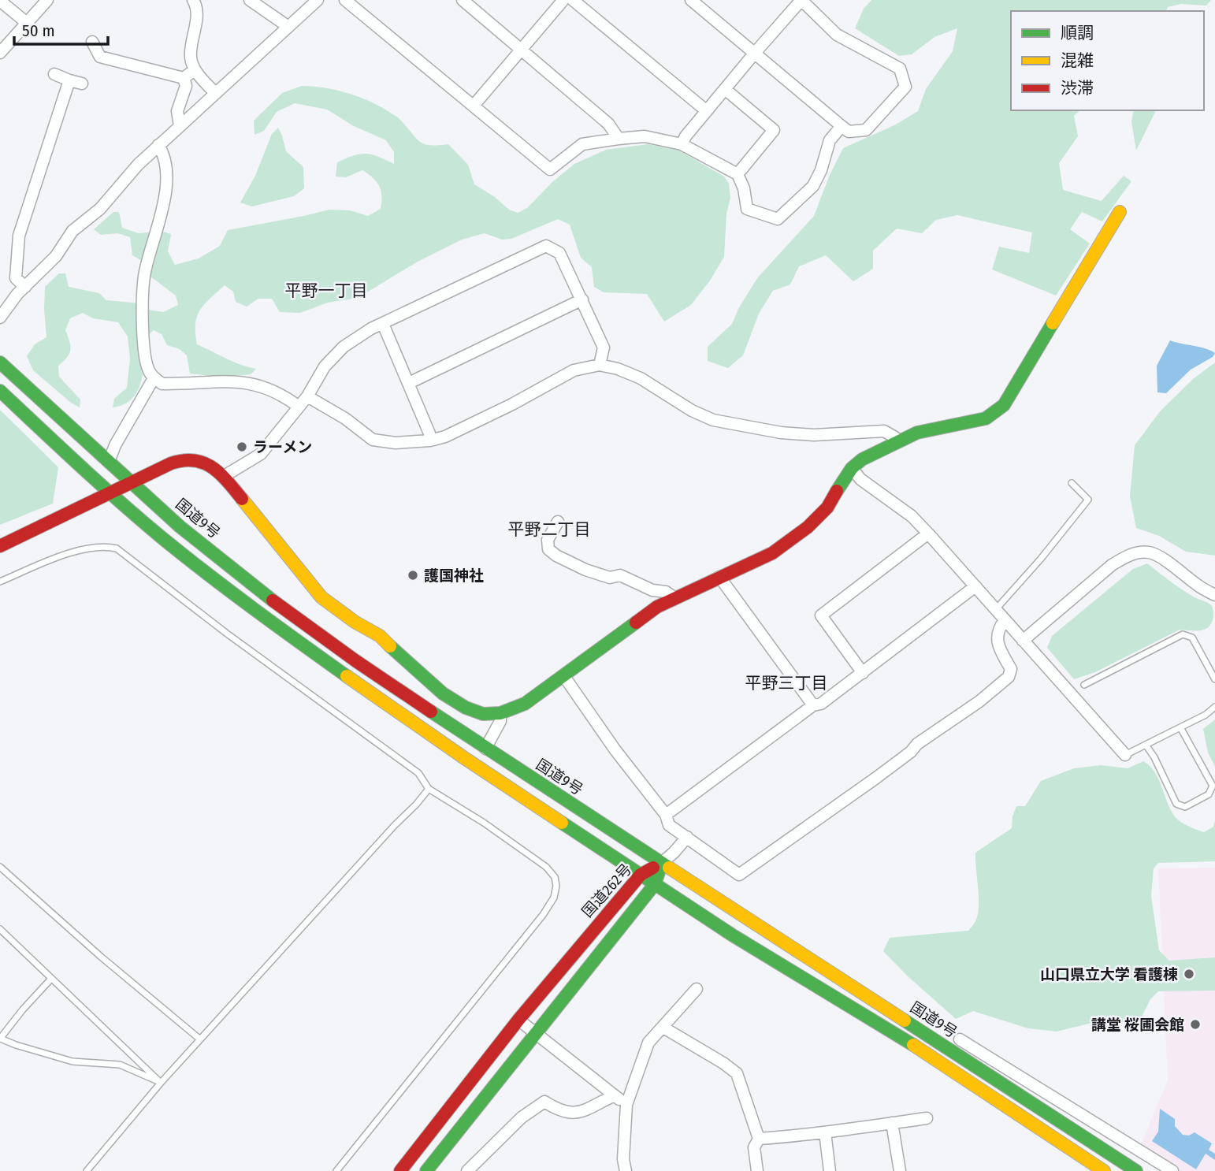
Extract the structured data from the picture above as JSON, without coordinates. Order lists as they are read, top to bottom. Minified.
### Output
{"streets":{"main road":["国道9号","国道262号"]},"crossings":[["国道9号","国道262号"]],"districts":["平野一丁目","平野二丁目","平野三丁目"],"places":["ラーメン","護国神社","山口県立大学 看護棟","講堂 桜圃会館"],"legend":["順調","混雑","渋滞"],"scale_bar":"50 m"}
